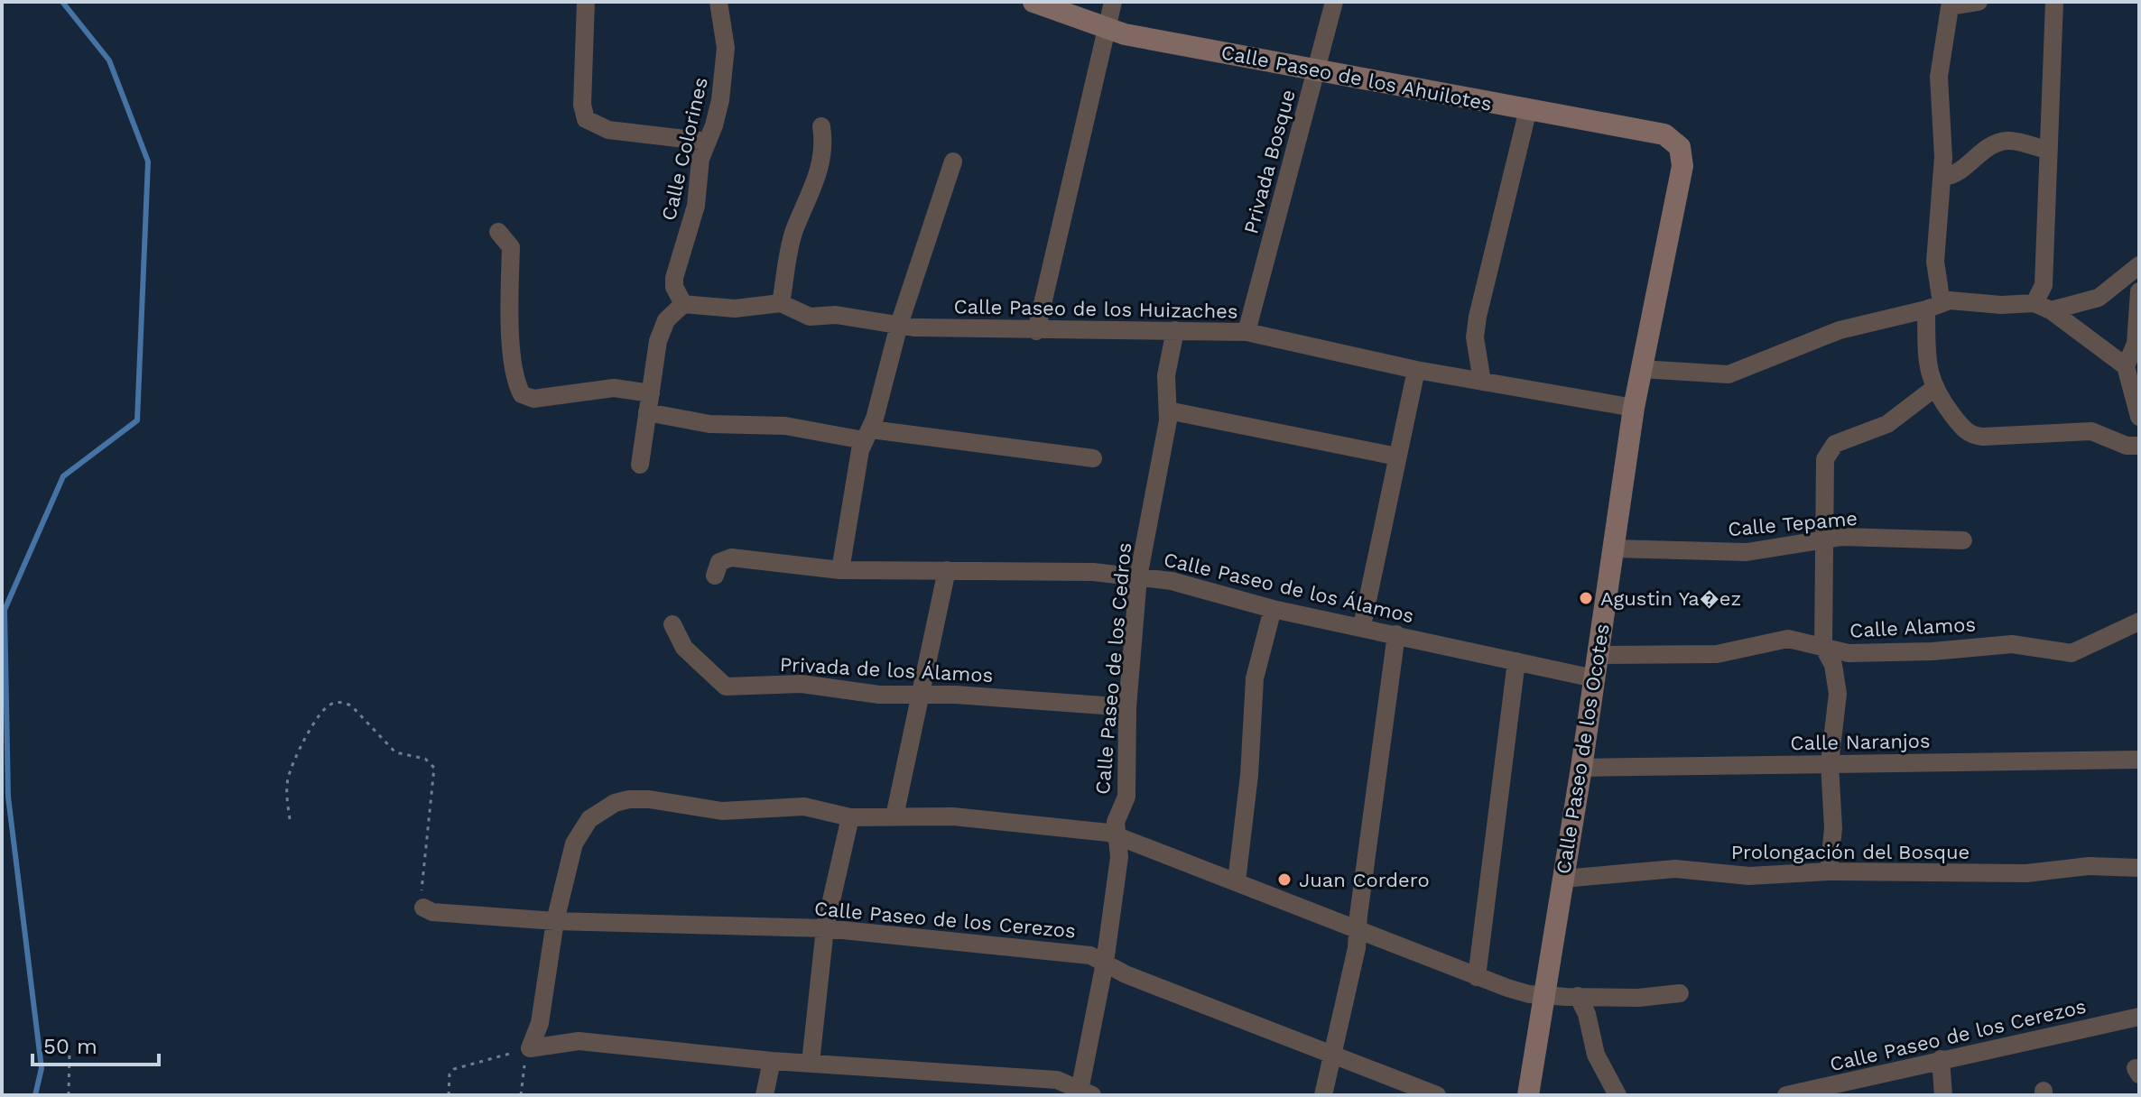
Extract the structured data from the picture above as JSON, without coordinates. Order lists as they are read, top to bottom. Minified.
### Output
{"streets":{"street":["Calle Paseo de los Ahuilotes","Calle Colorines","Privada Bosque","Calle Paseo de los Huizaches","Calle Tepame","Calle Paseo de los Álamos","Calle Alamos","Calle Paseo de los Cedros","Privada de los Álamos","Calle Naranjos","Calle Paseo de los Ocotes","Prolongación del Bosque","Calle Paseo de los Cerezos"]},"crossings":[["Calle Paseo de los Ahuilotes","Privada Bosque"],["Calle Paseo de los Ahuilotes","Calle Paseo de los Ocotes"],["Calle Colorines","Calle Paseo de los Huizaches"],["Privada Bosque","Calle Paseo de los Huizaches"],["Calle Paseo de los Huizaches","Calle Paseo de los Cedros"],["Calle Paseo de los Huizaches","Calle Paseo de los Ocotes"],["Calle Tepame","Calle Paseo de los Ocotes"],["Calle Paseo de los Álamos","Calle Paseo de los Cedros"],["Calle Paseo de los Álamos","Calle Paseo de los Ocotes"],["Calle Alamos","Calle Paseo de los Ocotes"],["Calle Paseo de los Cedros","Privada de los Álamos"],["Calle Paseo de los Cedros","Calle Paseo de los Cerezos"],["Calle Naranjos","Calle Paseo de los Ocotes"],["Calle Paseo de los Ocotes","Prolongación del Bosque"]],"places":["Agustin Ya�ez","Juan Cordero"],"scale_bar":"50 m"}
